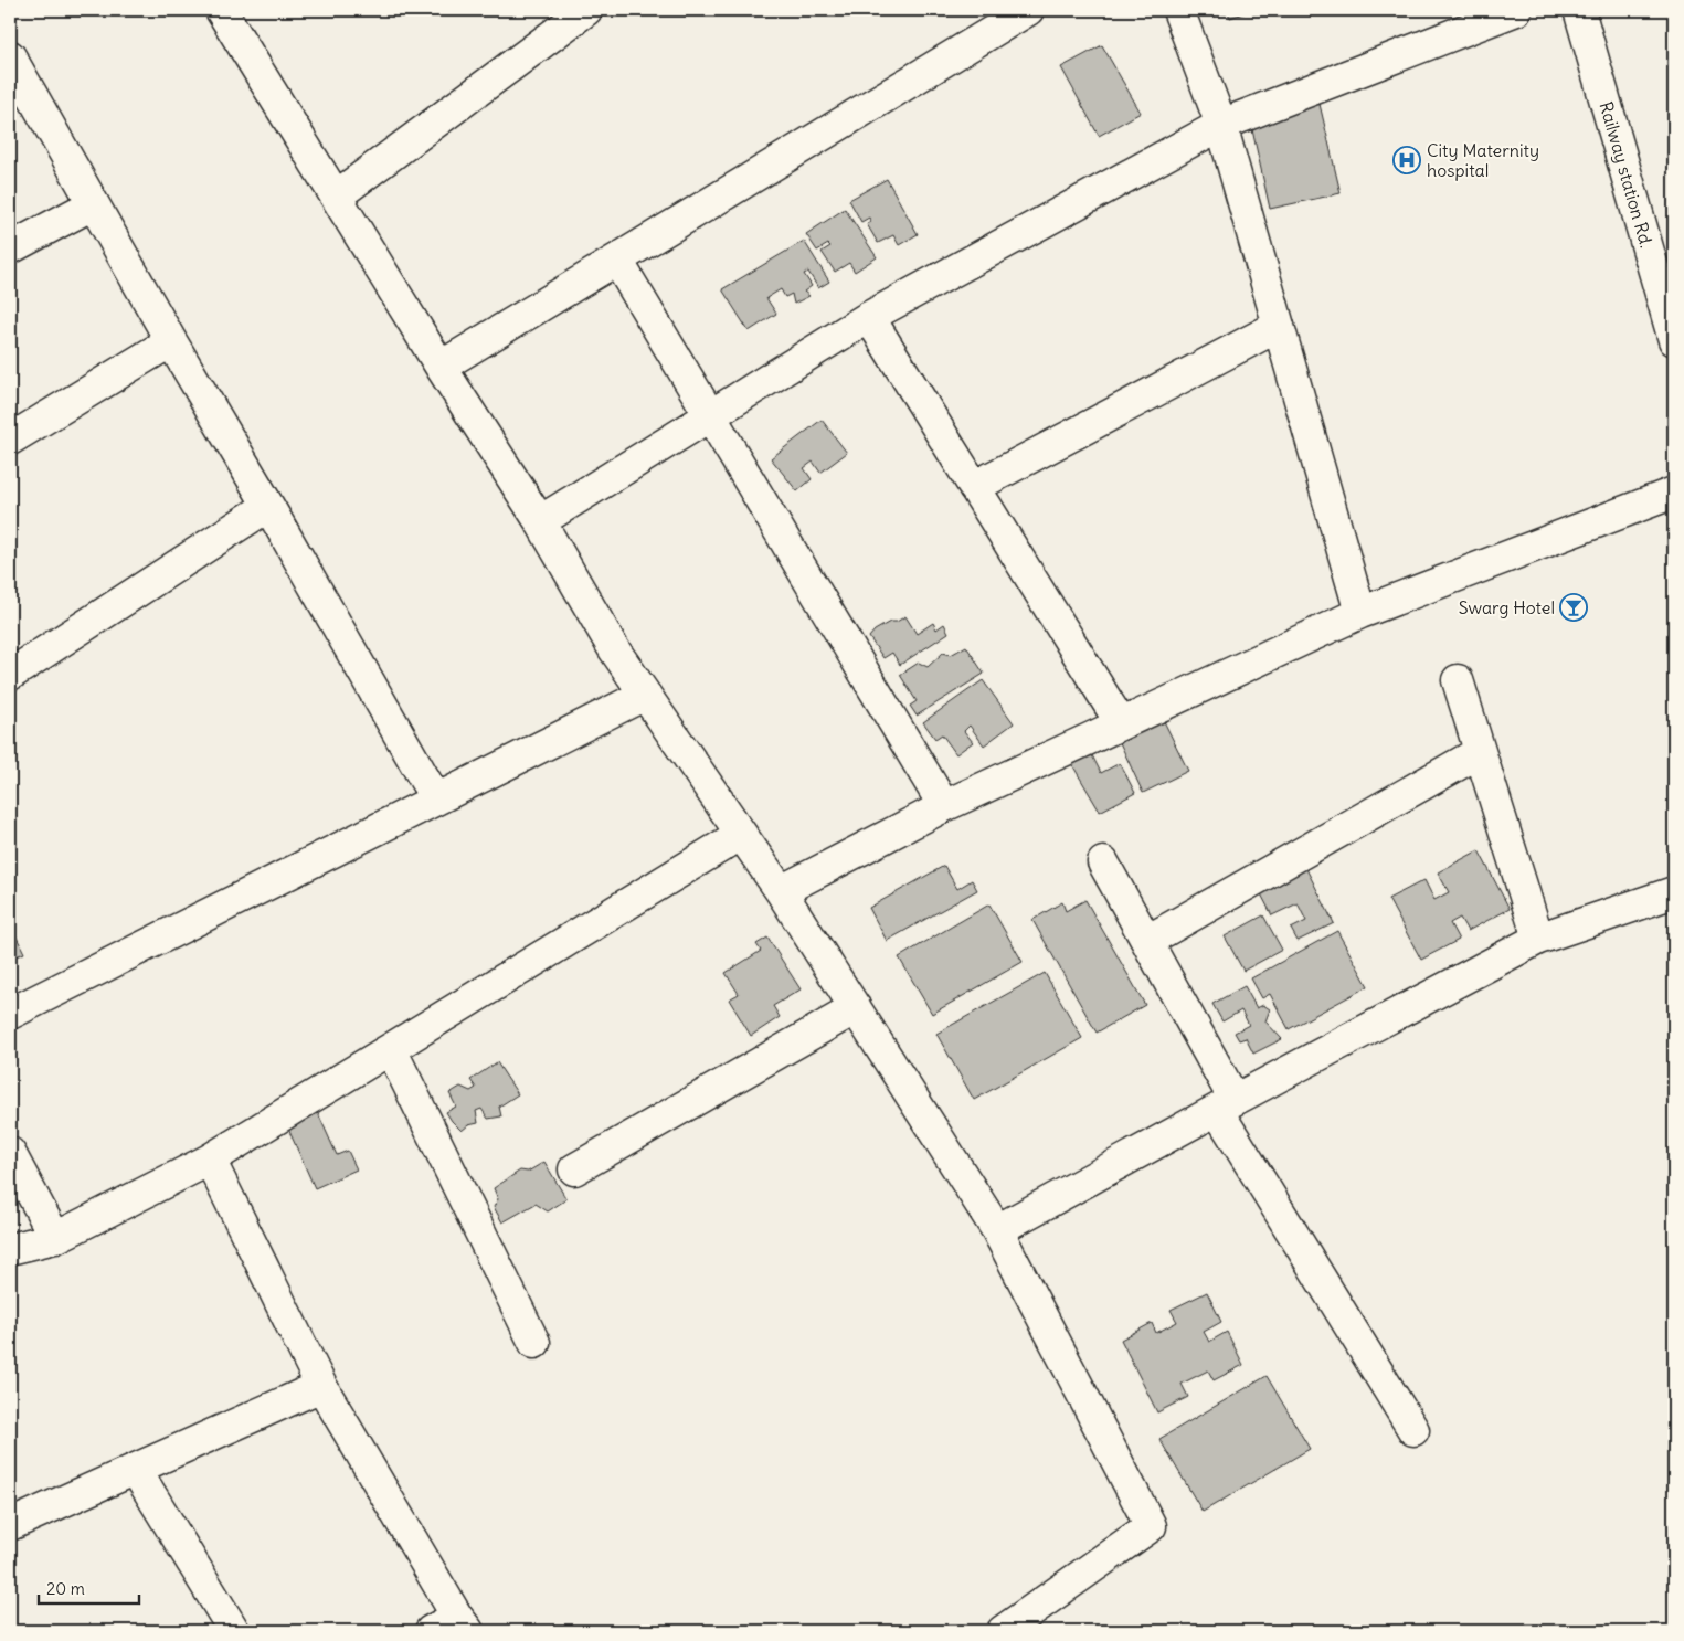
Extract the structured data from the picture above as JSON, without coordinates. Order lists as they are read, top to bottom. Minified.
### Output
{"streets":{"street":["Railway station Rd."]},"places":{"hospital":["City Maternity hospital"],"bar":["Swarg Hotel"]},"scale_bar":"20 m"}
